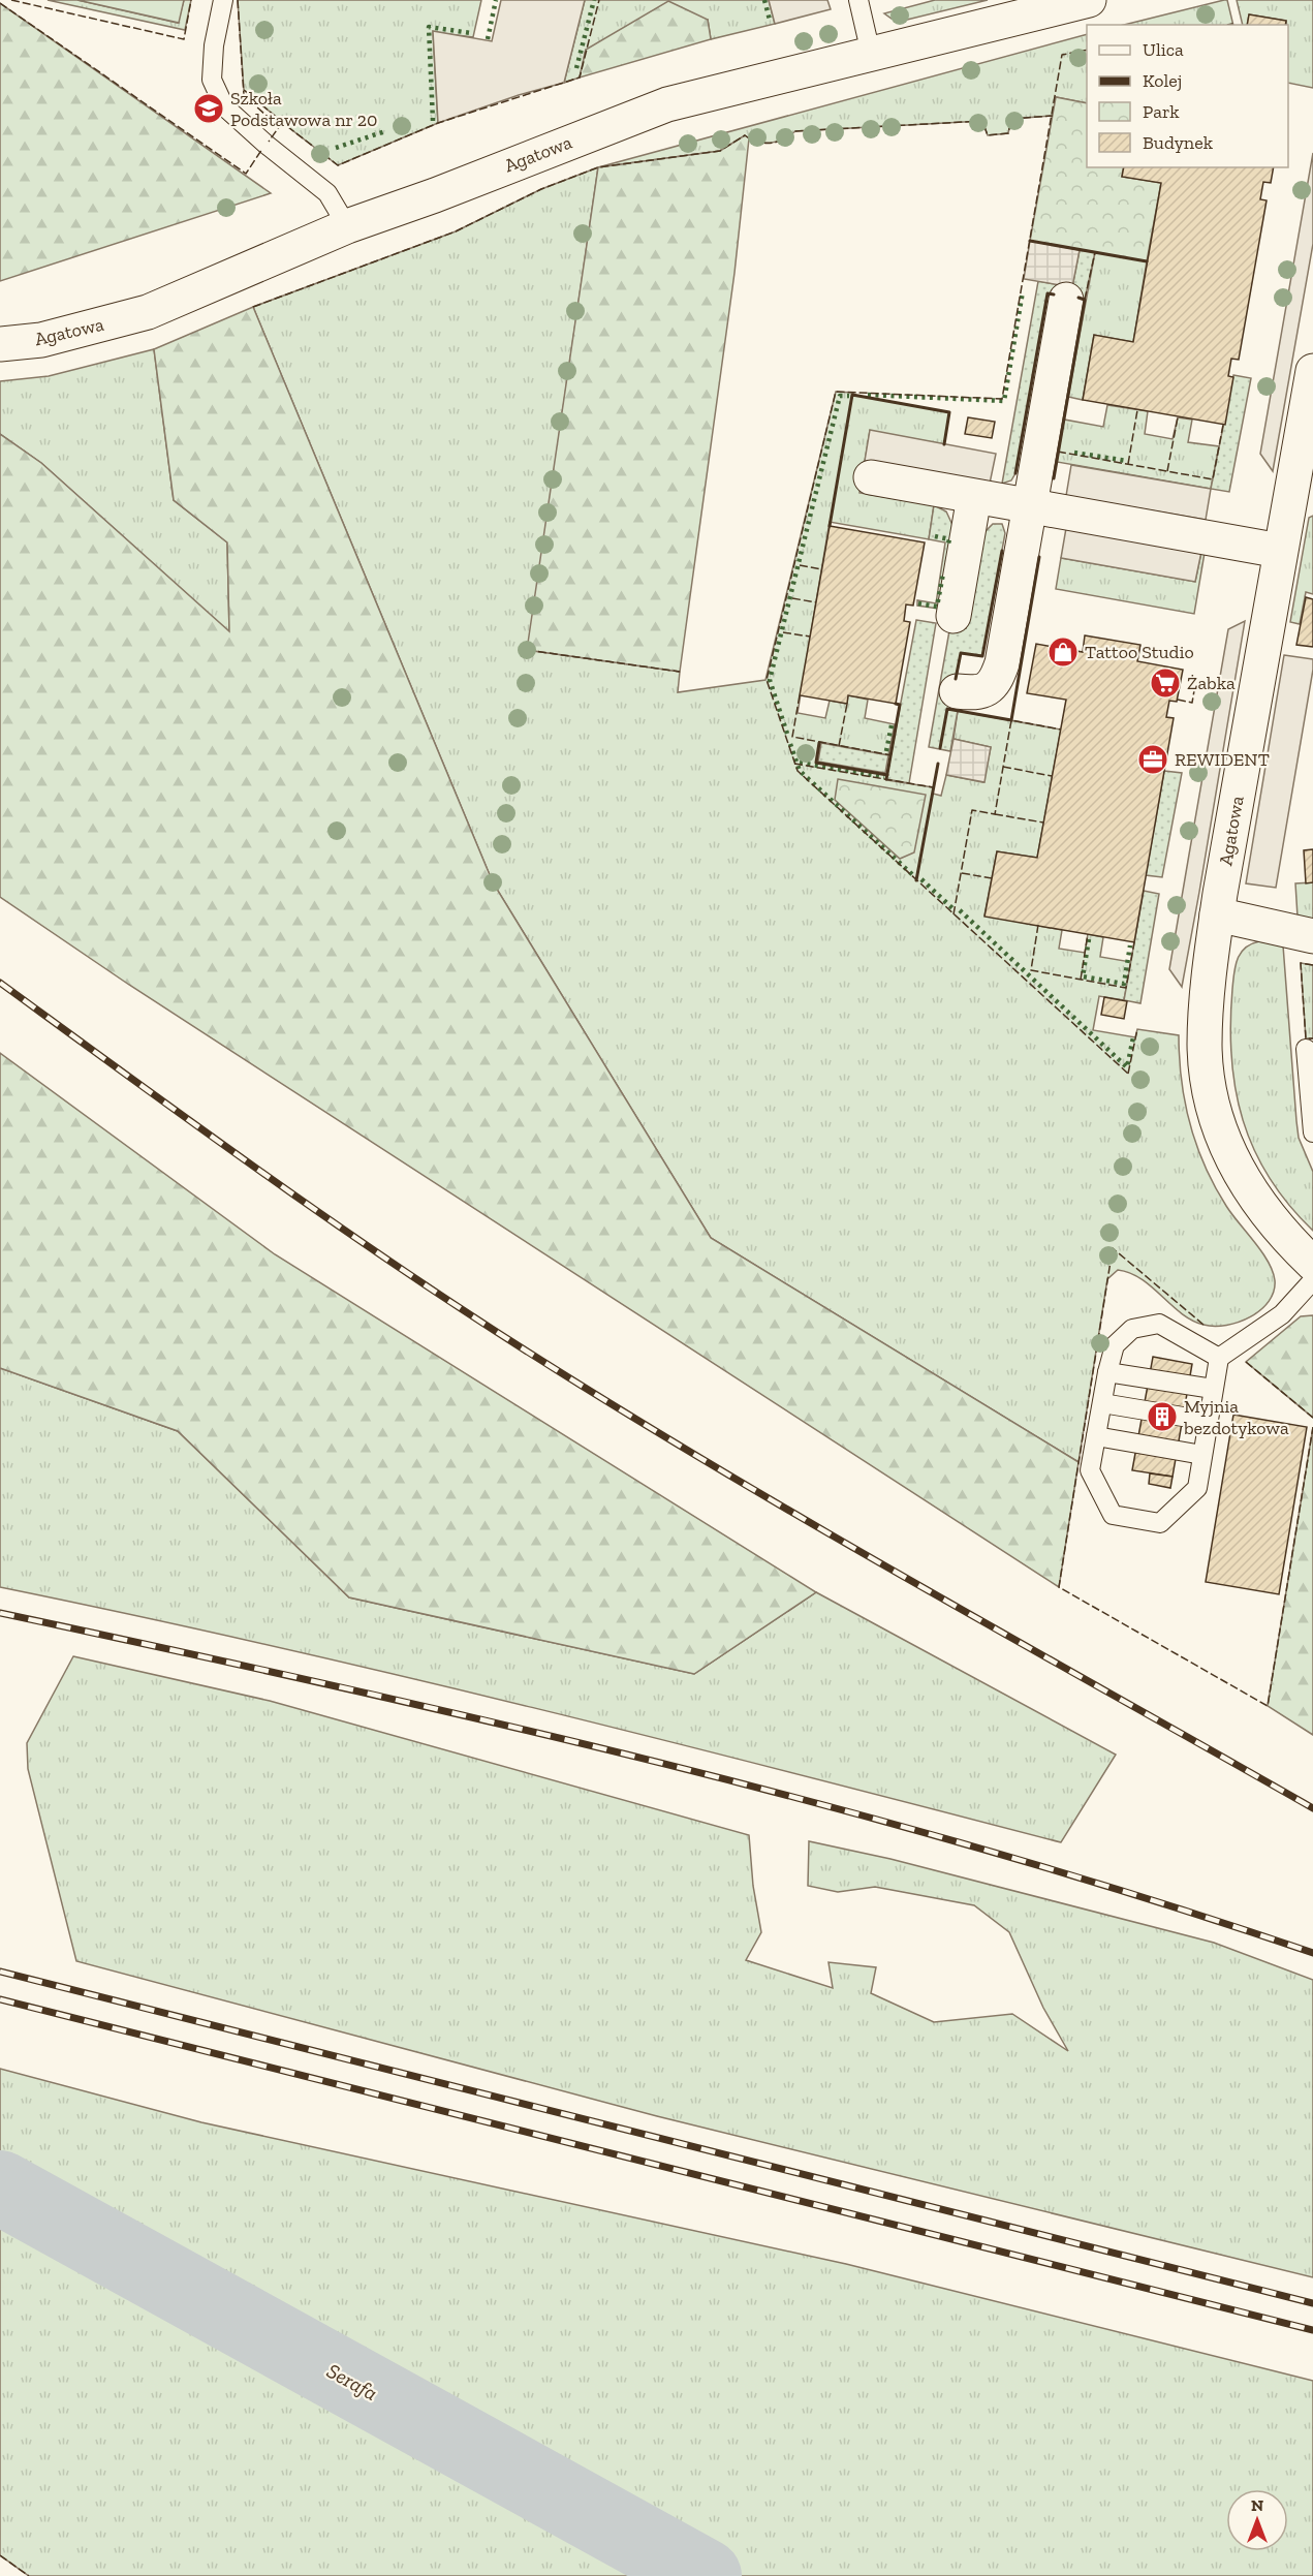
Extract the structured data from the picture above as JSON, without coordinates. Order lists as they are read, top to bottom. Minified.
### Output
{"streets":{"street":["Agatowa"]},"water":["Serafa"],"places":{"school or university":["Szkoła Podstawowa nr 20"],"shop":["Tattoo Studio"],"supermarket":["Żabka"],"office":["REWIDENT"],"building":["Myjnia bezdotykowa"]},"legend":["Ulica","Kolej","Park","Budynek"],"north":"top"}
